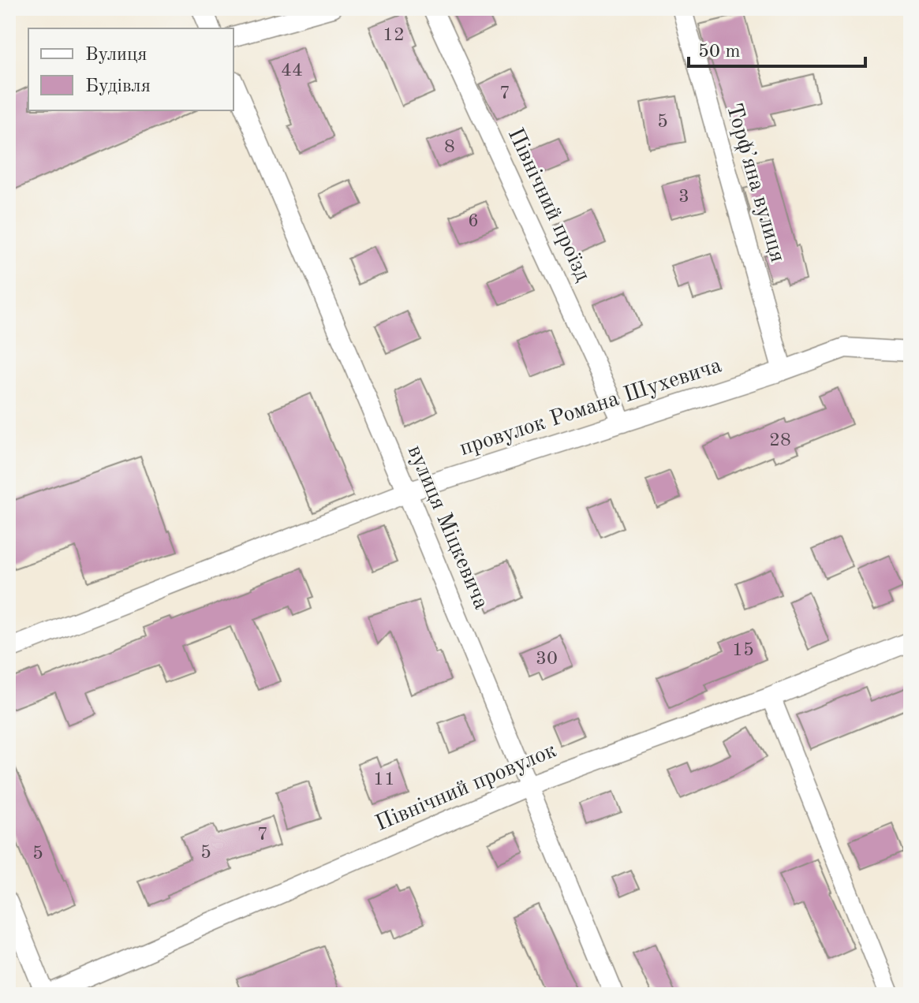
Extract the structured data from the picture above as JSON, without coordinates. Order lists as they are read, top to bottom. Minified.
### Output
{"streets":{"street":["Торфʼяна вулиця","Північний проїзд","провулок Романа Шухевича","вулиця Міцкевича","Північний провулок"]},"crossings":[["Торфʼяна вулиця","провулок Романа Шухевича"],["Північний проїзд","провулок Романа Шухевича"],["провулок Романа Шухевича","вулиця Міцкевича"],["вулиця Міцкевича","Північний провулок"]],"house_numbers":["12","44","7","5","8","3","6","28","15","30","11","7","5","5"],"legend":["Вулиця","Будівля"],"scale_bar":"50 m"}
